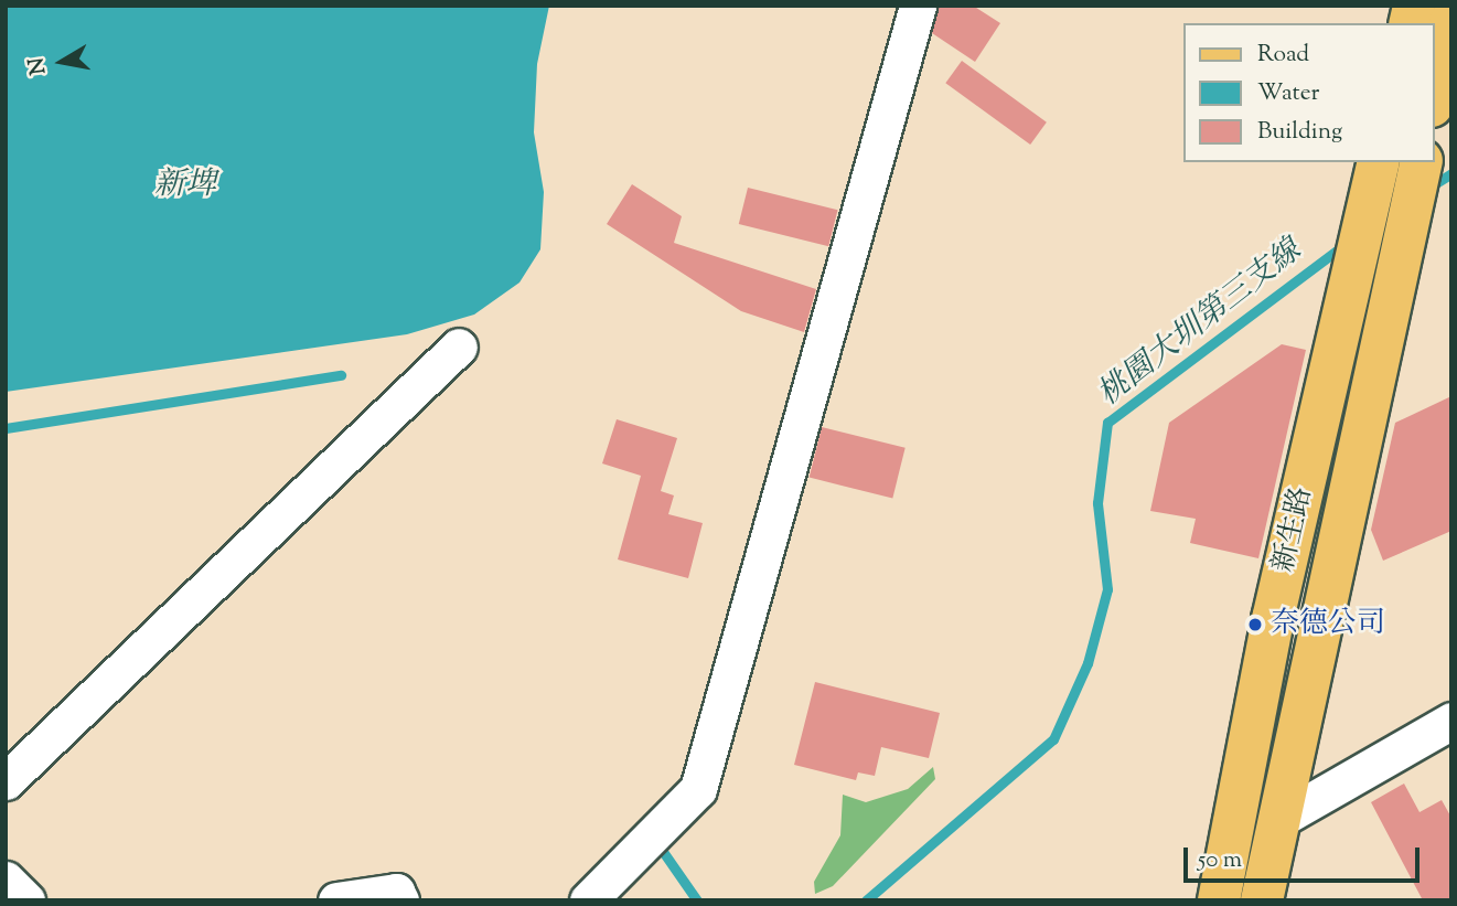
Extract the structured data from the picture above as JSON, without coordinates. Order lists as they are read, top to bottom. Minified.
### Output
{"streets":{"main road":["新生路"]},"water":["新埤","桃園大圳第三支線"],"places":["奈德公司"],"legend":["Road","Water","Building"],"scale_bar":"50 m","north":"left"}
